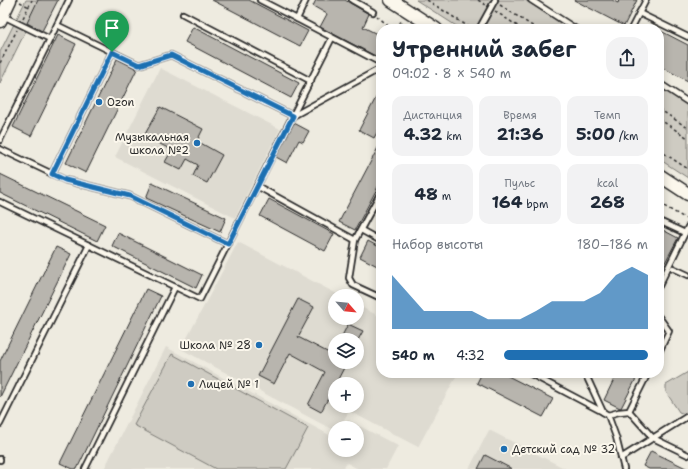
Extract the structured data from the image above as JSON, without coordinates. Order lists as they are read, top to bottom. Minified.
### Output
{"places":["Ozon","Музыкальная школа №2","Школа № 28","Лицей № 1","Детский сад № 32"],"north":"bottom right","page":{"heading":["Утренний забег","09:02 · 8 × 540 m"],"stats":[["Дистанция","4.32 km"],["Время","21:36"],["Темп","5:00 /km"],["48 m"],["Пульс","164 bpm"],["kcal","268"]],"chart":["Набор высоты","180–186 m"],"map_buttons":["+","−"],"list":[{"name":"540 m","note":"4:32"}]}}
